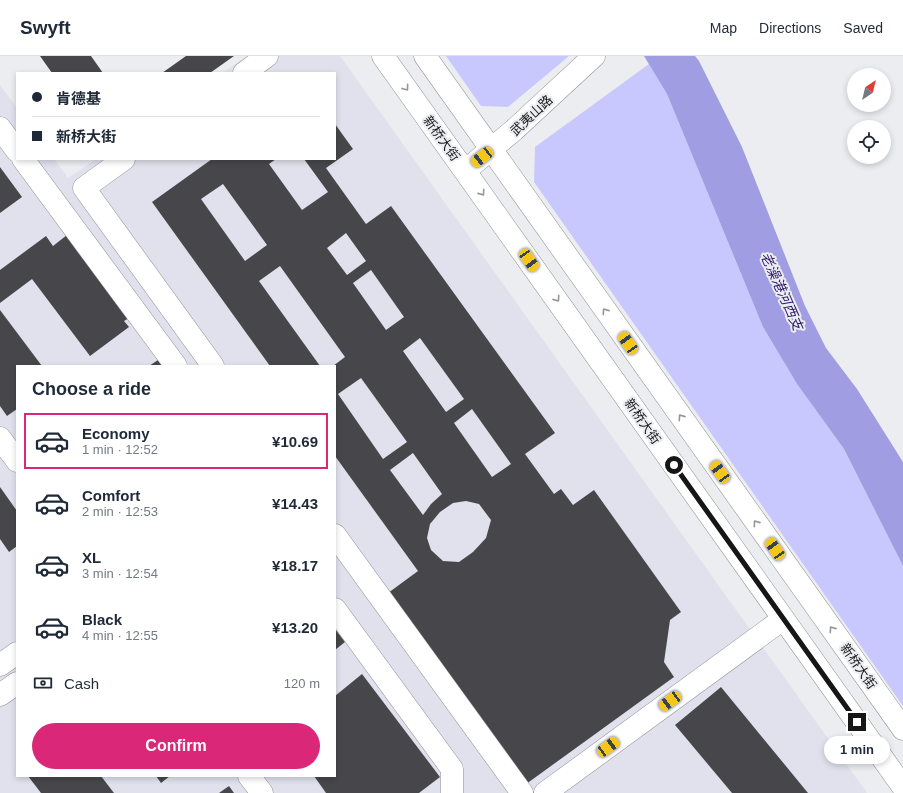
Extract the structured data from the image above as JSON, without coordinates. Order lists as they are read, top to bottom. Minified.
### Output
{"streets":{"street":["武夷山路","新桥大街"]},"crossings":[["武夷山路","新桥大街"]],"water":["老澡港河西支"],"north":"top right","page":{"header":"Swyft","nav":["Map","Directions","Saved"],"banner":["肯德基","新桥大街"],"heading":"Choose a ride","list":[{"name":"Economy","note":"1 min · 12:52","value":"¥10.69"},{"name":"Comfort","note":"2 min · 12:53","value":"¥14.43"},{"name":"XL","note":"3 min · 12:54","value":"¥18.17"},{"name":"Black","note":"4 min · 12:55","value":"¥13.20"}],"pay":["Cash","120 m"],"buttons":"Confirm","bubble":"1 min"}}
